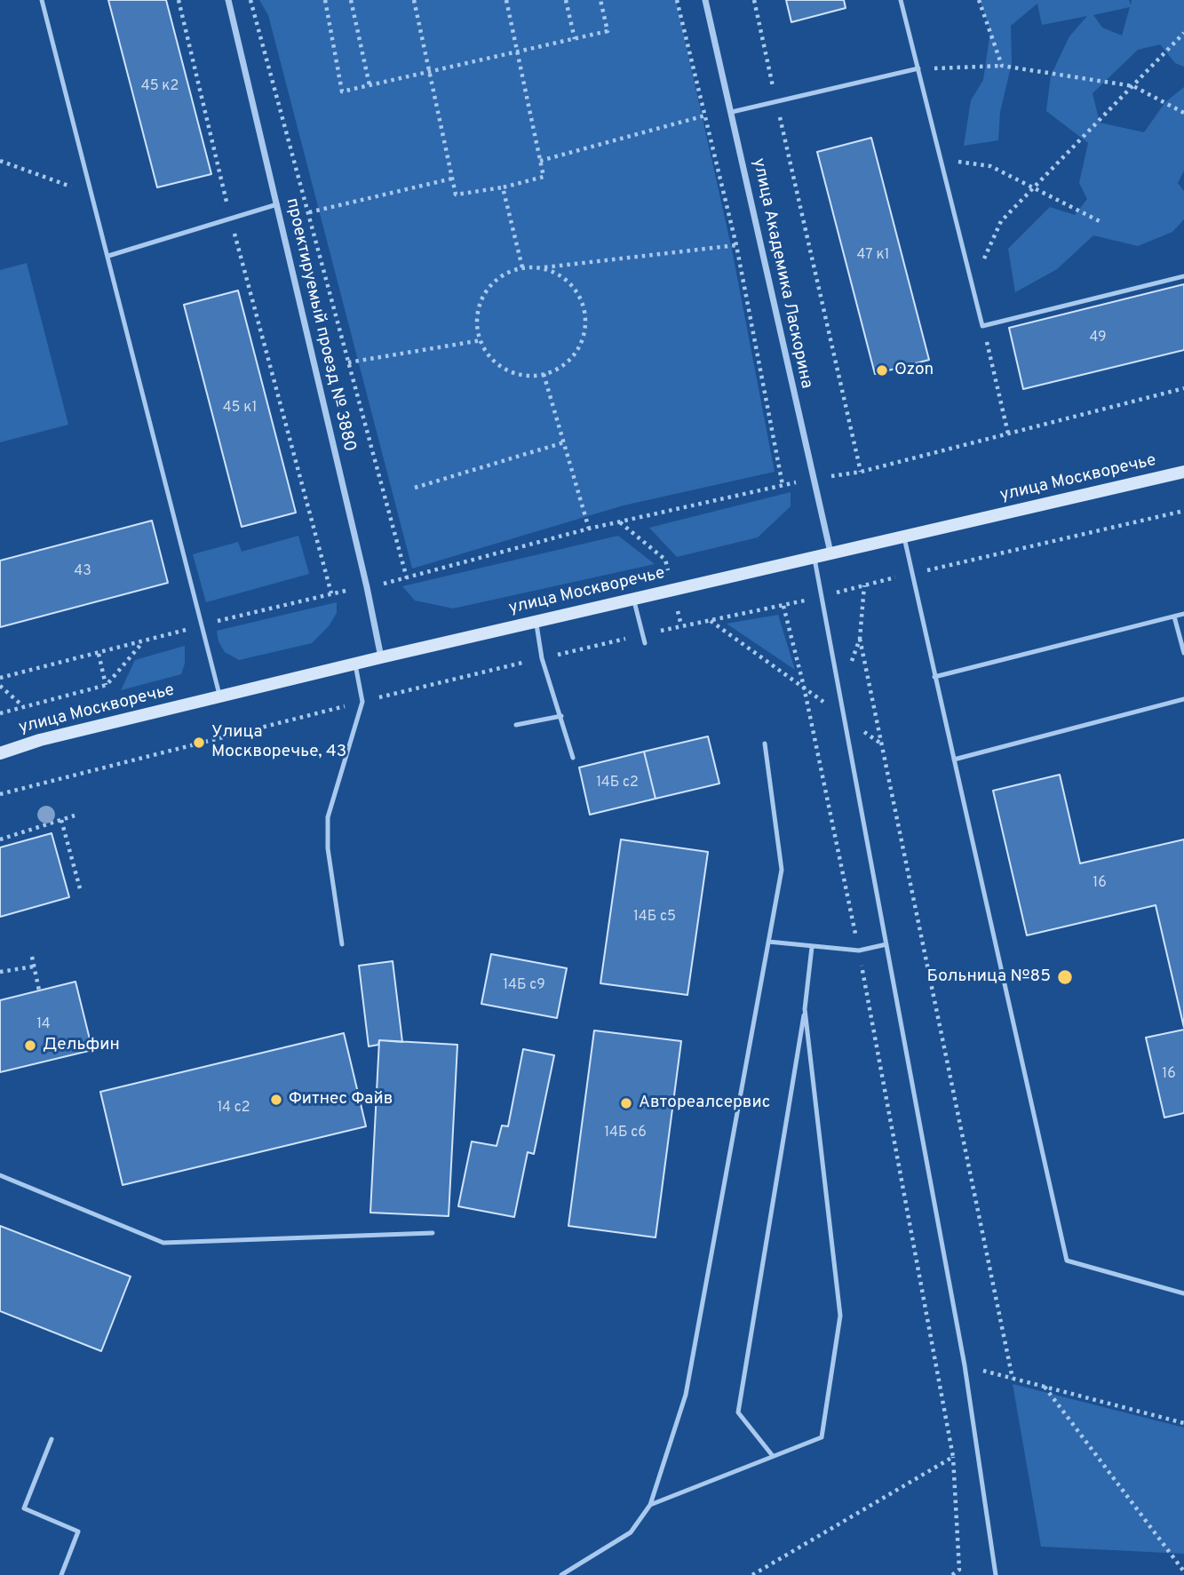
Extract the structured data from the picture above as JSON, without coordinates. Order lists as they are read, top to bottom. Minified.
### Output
{"streets":{"main road":["улица Москворечье"],"street":["улица Академика Ласкорина","проектируемый проезд № 3880"]},"crossings":[["улица Академика Ласкорина","улица Москворечье"],["проектируемый проезд № 3880","улица Москворечье"]],"places":["Ozon","Улица Москворечье, 43","Больница №85","Дельфин","Фитнес Файв","Автореалсервис"],"house_numbers":["45 к2","47 к1","49","45 к1","43","14Б с2","16","14Б с5","14Б с9","14","16","14 с2","14Б с6"]}
